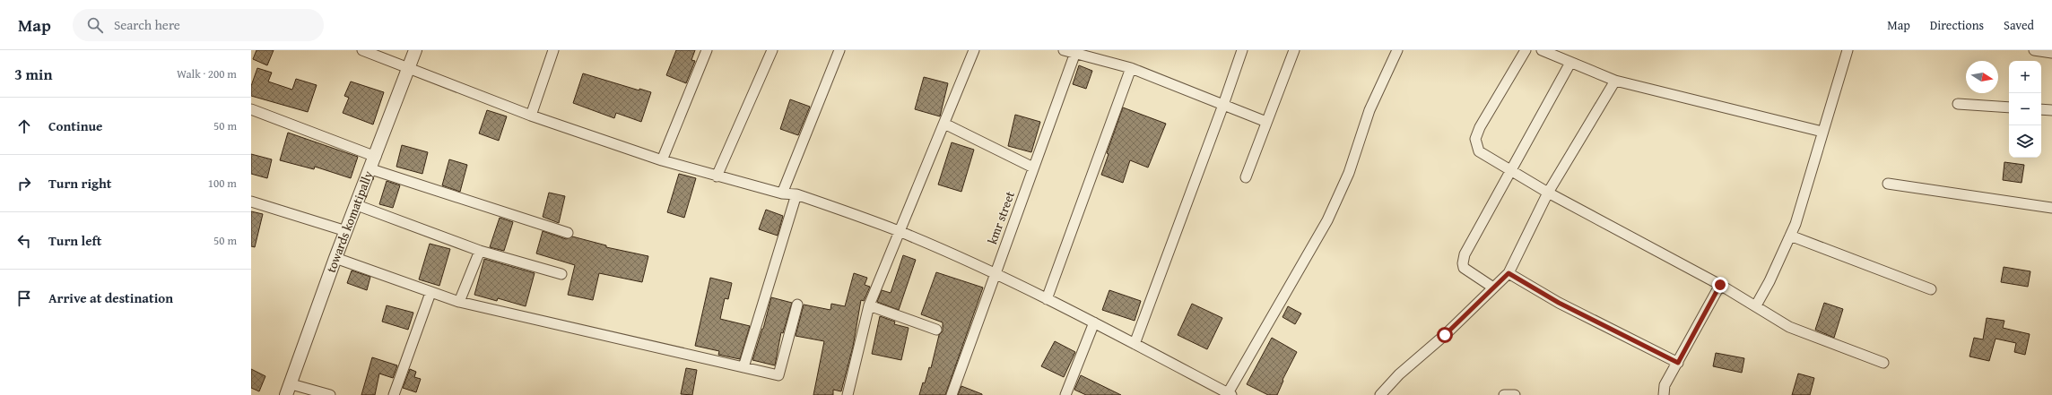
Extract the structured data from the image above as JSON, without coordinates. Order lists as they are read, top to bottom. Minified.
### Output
{"streets":{"street":["kmr street","towards komatipally"]},"north":"right","page":{"header":"Map","search":"Search here","nav":["Map","Directions","Saved"],"heading":["3 min","Walk · 200 m"],"map_buttons":["+","−"],"list":[["Continue","50 m"],["Turn right","100 m"],["Turn left","50 m"],"Arrive at destination"]}}
